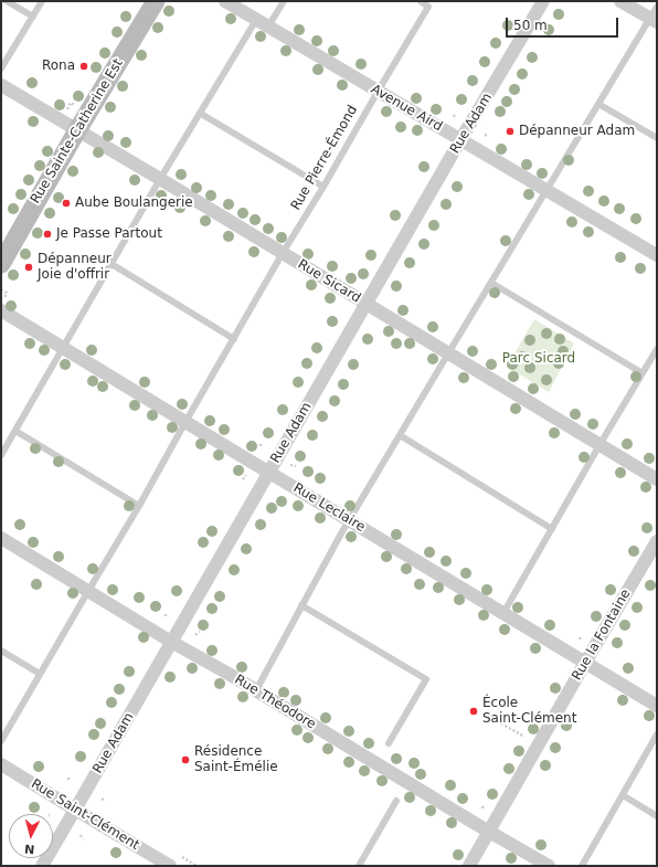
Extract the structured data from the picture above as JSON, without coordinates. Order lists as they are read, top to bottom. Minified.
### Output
{"streets":{"street":["Avenue Aird","Rue Adam","Rue Sainte-Catherine Est","Rue Sicard","Rue Leclaire","Rue la Fontaine","Rue Théodore","Rue Saint-Clément"],"lane":["Rue Pierre-Émond"]},"crossings":[["Avenue Aird","Rue Adam"],["Avenue Aird","Rue Pierre-Émond"],["Rue Adam","Rue Sicard"],["Rue Adam","Rue Leclaire"],["Rue Adam","Rue Théodore"],["Rue Adam","Rue Saint-Clément"],["Rue Sainte-Catherine Est","Rue Sicard"],["Rue Pierre-Émond","Rue Sicard"],["Rue Pierre-Émond","Rue Leclaire"],["Rue Pierre-Émond","Rue Théodore"],["Rue Leclaire","Rue la Fontaine"],["Rue la Fontaine","Rue Théodore"]],"parks":["Parc Sicard"],"places":["Rona","Dépanneur Adam","Aube Boulangerie","Je Passe Partout","Dépanneur Joie d'offrir","École Saint-Clément","Résidence Saint-Émélie"],"scale_bar":"50 m","north":"bottom"}
